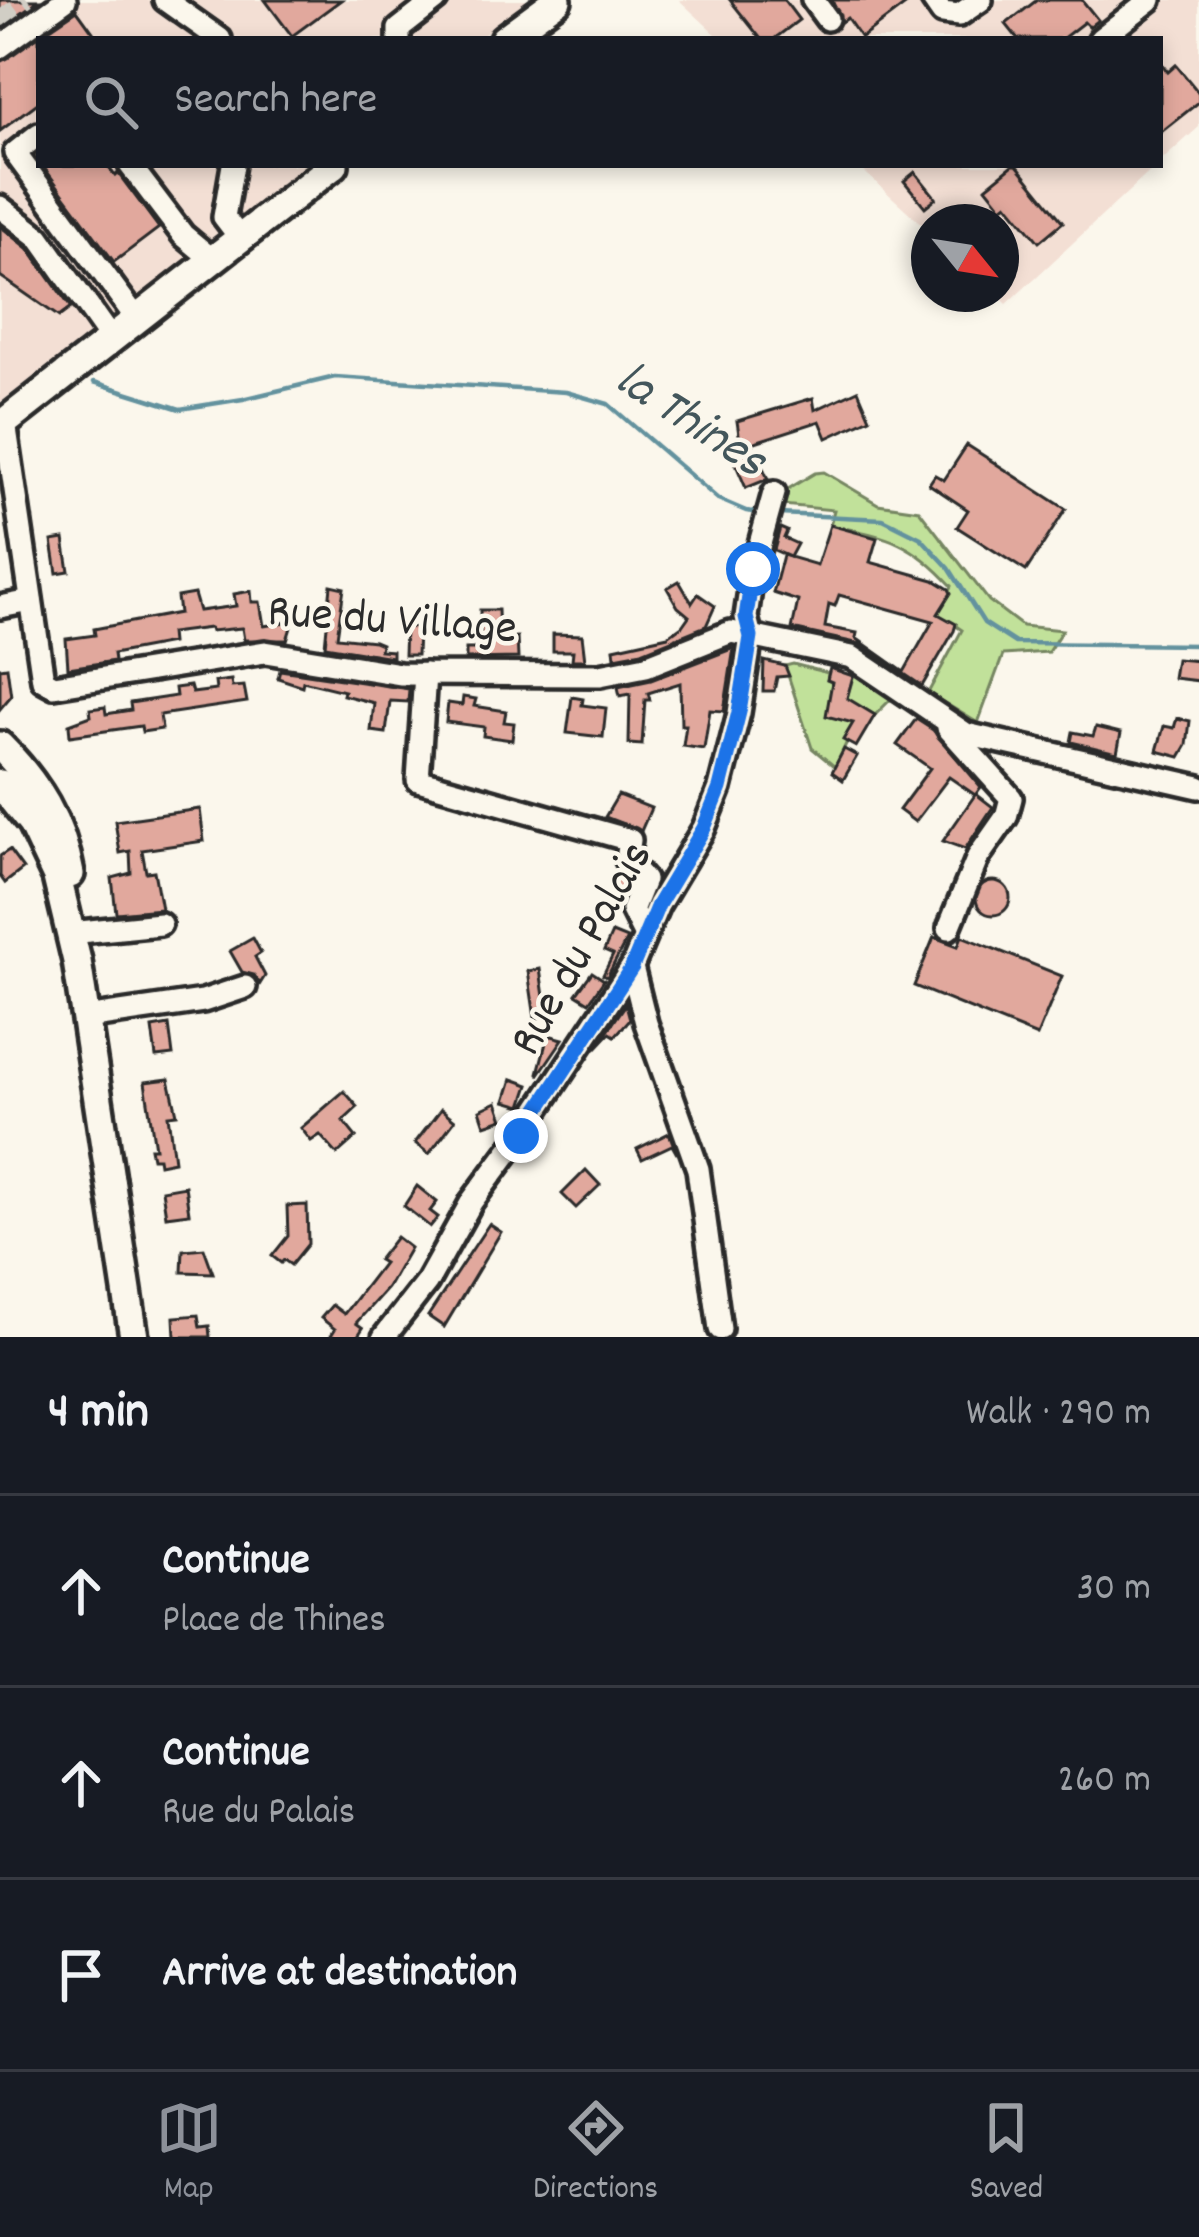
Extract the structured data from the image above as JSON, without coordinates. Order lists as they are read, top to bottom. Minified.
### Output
{"streets":{"street":["Rue du Village","Rue du Palais"]},"crossings":[["Rue du Village","Rue du Palais"]],"water":["la Thines"],"north":"bottom right","page":{"search":"Search here","heading":["4 min","Walk · 290 m"],"list":[["Continue","Place de Thines","30 m"],["Continue","Rue du Palais","260 m"],"Arrive at destination"],"nav":["Map","Directions","Saved"]}}
